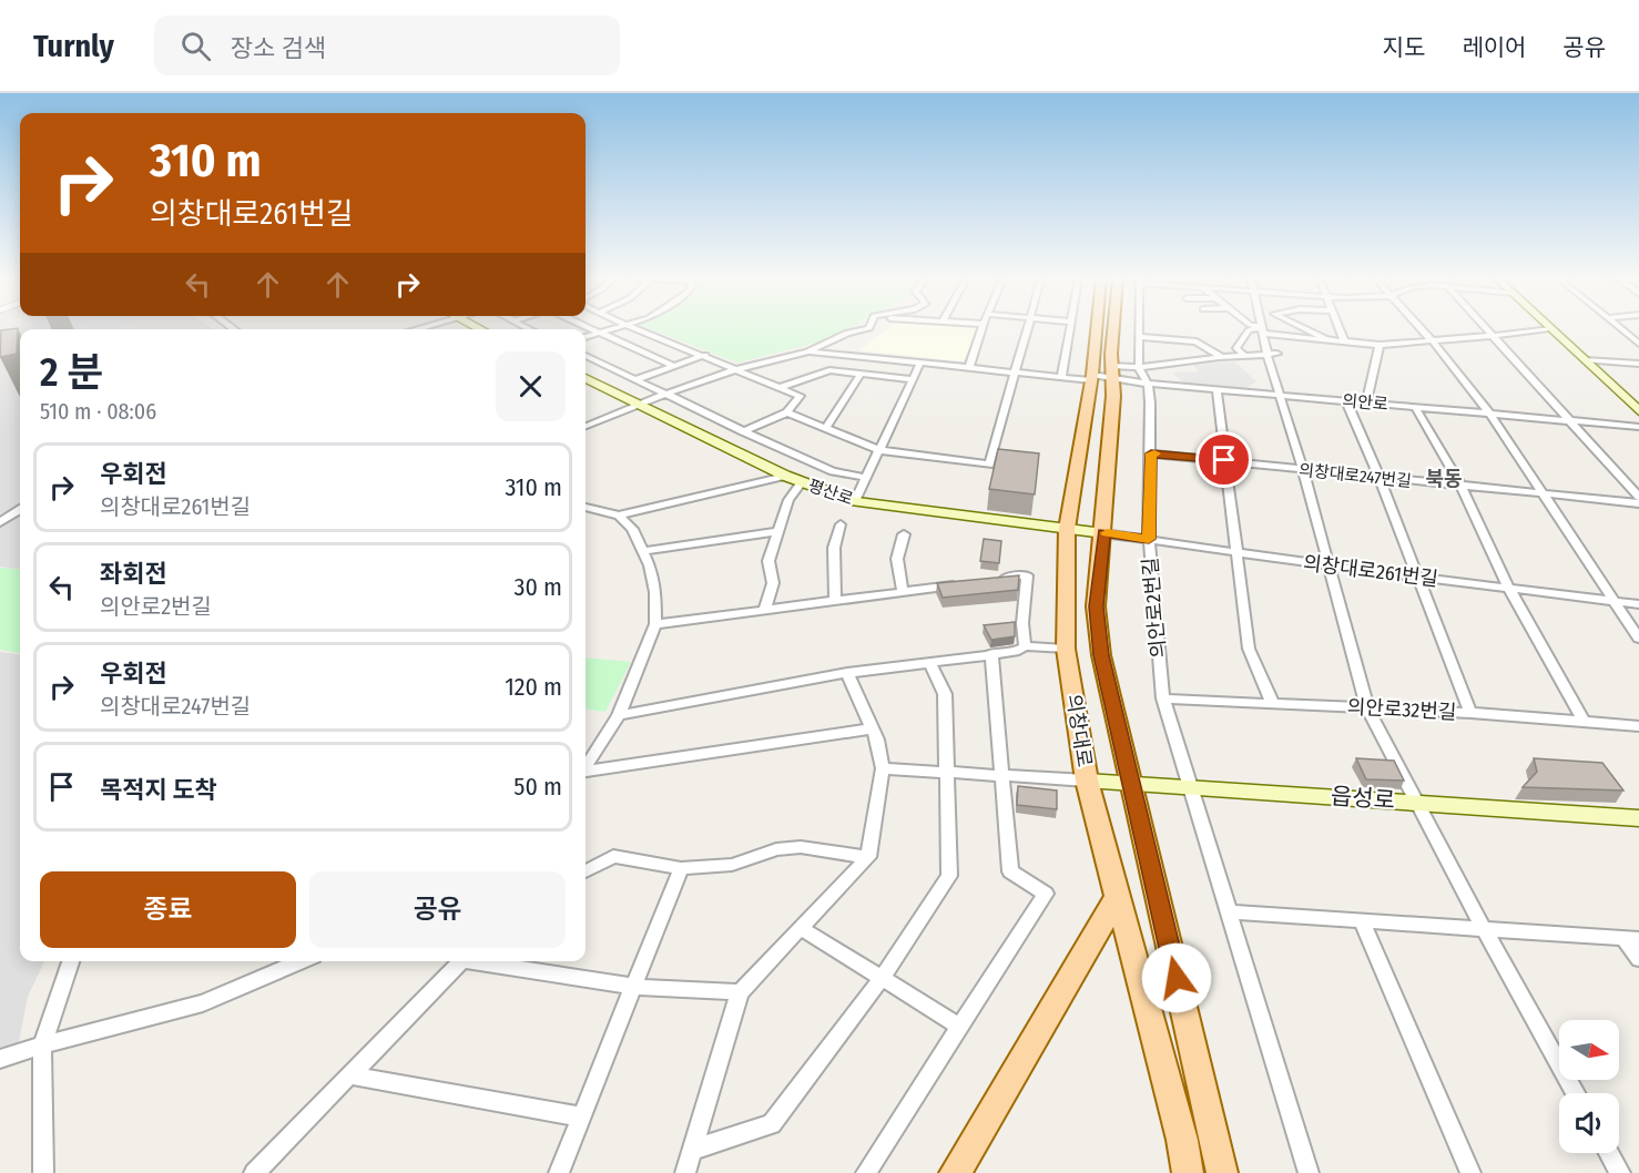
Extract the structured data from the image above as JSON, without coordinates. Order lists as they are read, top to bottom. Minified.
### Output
{"streets":{"main road":["평산로","의창대로","읍성로"],"street":["의안로","의창대로247번길","의창대로261번길","의안로2번길","의안로32번길"]},"crossings":[["의안로","의안로2번길"],["의안로","의창대로"],["의창대로247번길","의안로2번길"],["평산로","의창대로261번길"],["평산로","의창대로"],["의창대로261번길","의안로2번길"],["의창대로261번길","의창대로"],["의안로2번길","의안로32번길"],["의안로2번길","읍성로"],["의창대로","읍성로"]],"districts":["북동"],"north":"right","page":{"header":"Turnly","search":"장소 검색","nav":["지도","레이어","공유"],"turn":["310 m","의창대로261번길"],"heading":["2 분","510 m · 08:06"],"list":[{"name":"우회전","note":"의창대로261번길","value":"310 m"},{"name":"좌회전","note":"의안로2번길","value":"30 m"},{"name":"우회전","note":"의창대로247번길","value":"120 m"},{"name":"목적지 도착","value":"50 m"}],"buttons":["종료","공유"]}}
